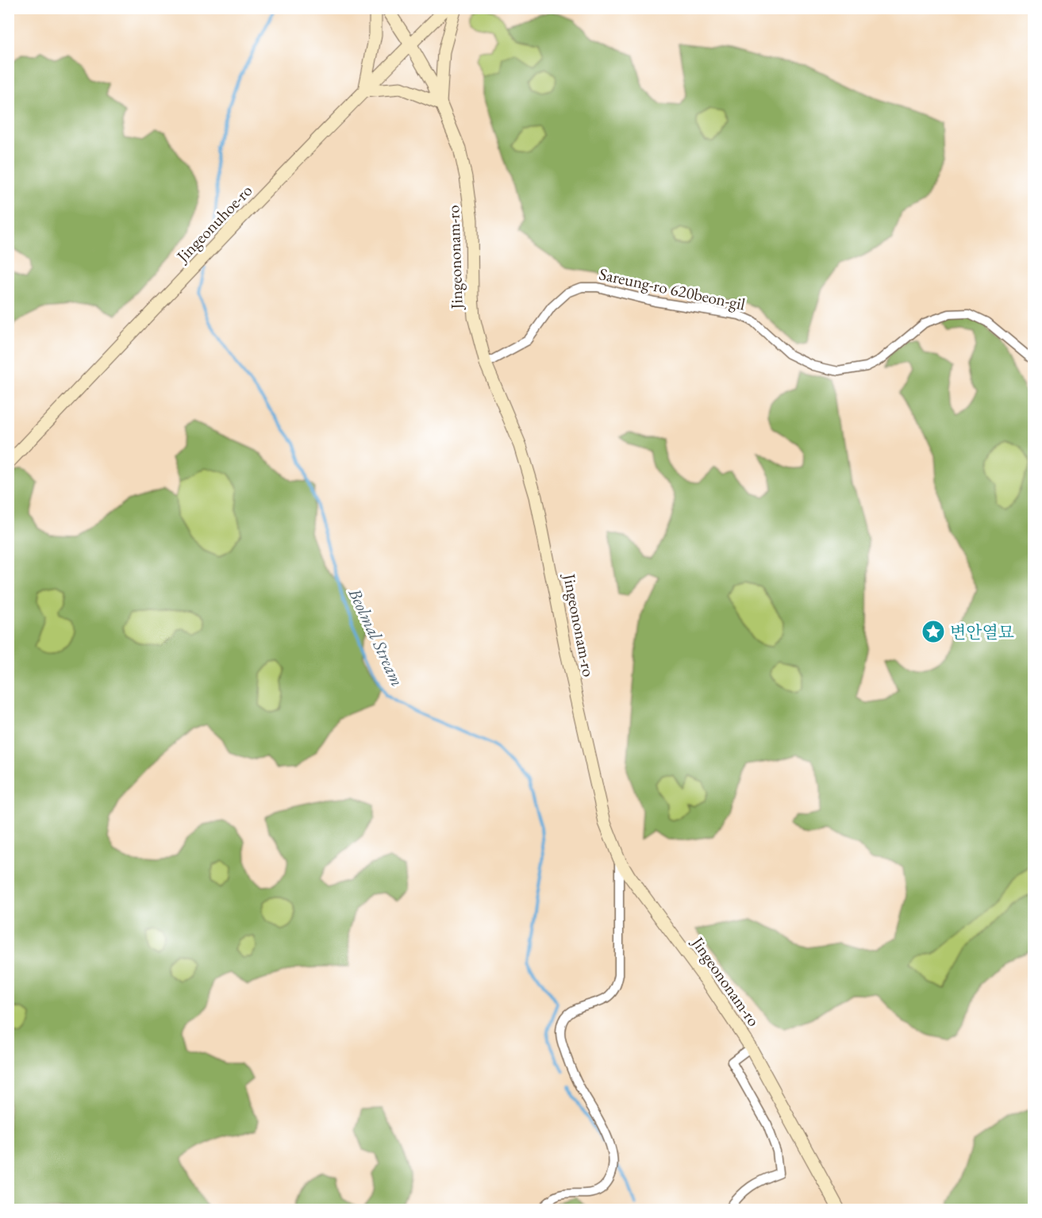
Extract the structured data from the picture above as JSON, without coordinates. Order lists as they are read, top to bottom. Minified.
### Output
{"streets":{"main road":["Jingeonuhoe-ro","Jingeononam-ro"],"street":["Sareung-ro 620beon-gil"]},"crossings":[["Jingeonuhoe-ro","Jingeononam-ro"],["Jingeononam-ro","Sareung-ro 620beon-gil"]],"water":["Beolmal Stream"],"places":{"place":["변안열묘"]}}
